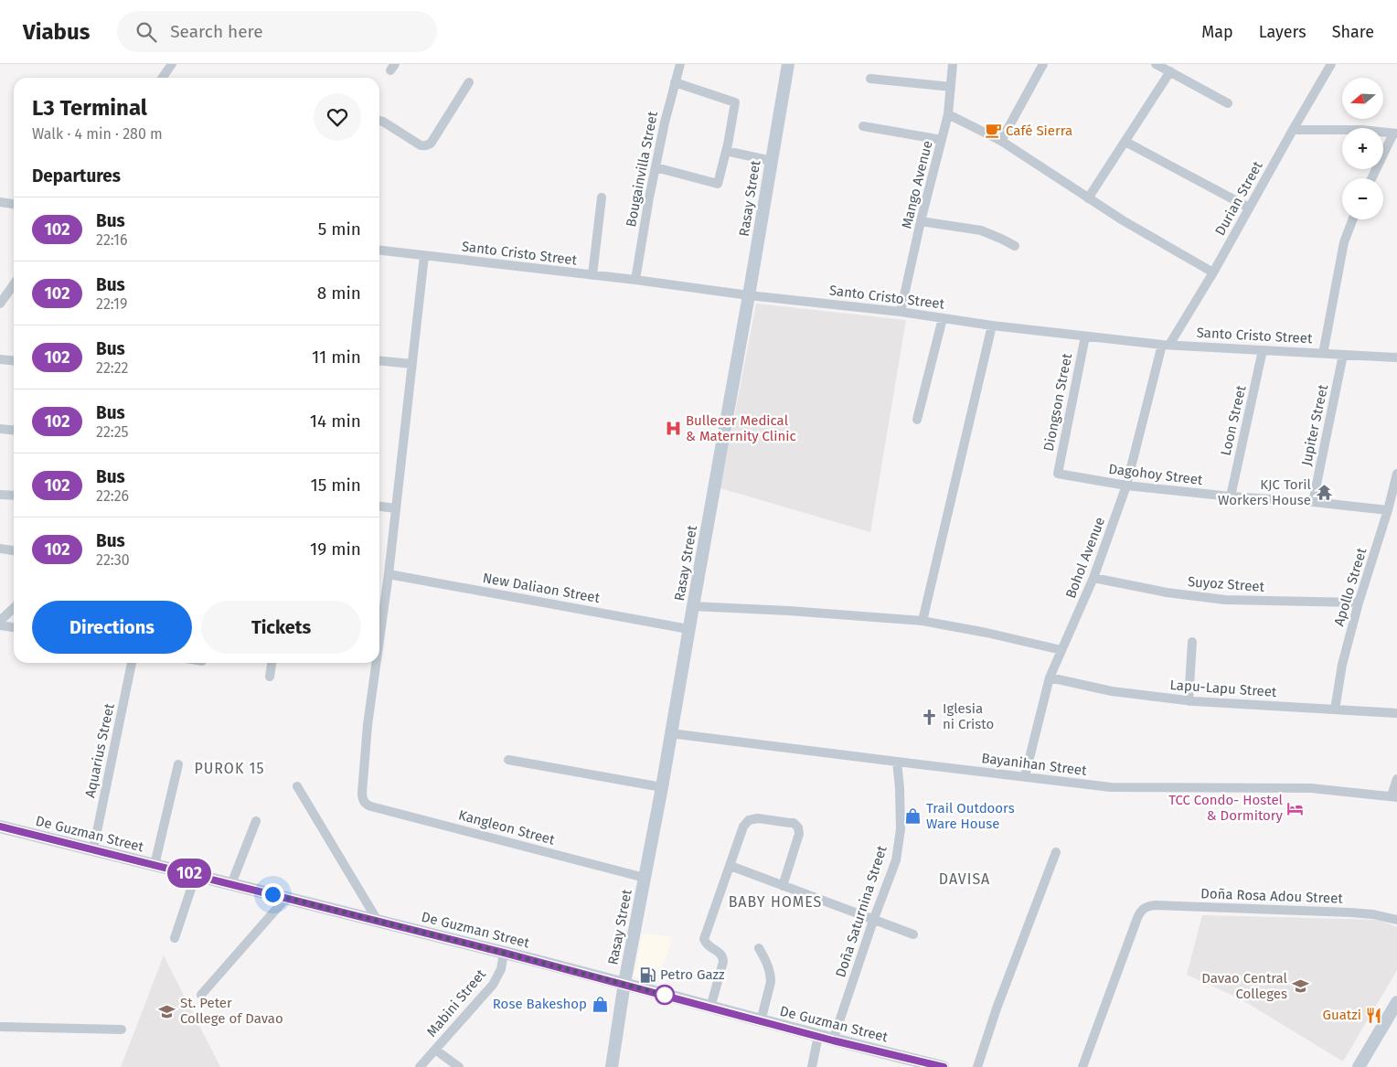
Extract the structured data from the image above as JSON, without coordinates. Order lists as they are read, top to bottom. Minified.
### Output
{"streets":{"street":["Bougainvilla Street","Mango Avenue","Rasay Street","Durian Street","Santo Cristo Street","Diongson Street","Loon Street","Jupiter Street","Dagohoy Street","Bohol Avenue","Suyoz Street","Apollo Street","New Daliaon Street","Lapu-Lapu Street","Aquarius Street","Bayanihan Street","Kangleon Street","De Guzman Street","Doña Rosa Adou Street","Doña Saturnina Street","Mabini Street"]},"crossings":[["Bougainvilla Street","Santo Cristo Street"],["Mango Avenue","Santo Cristo Street"],["Rasay Street","Santo Cristo Street"],["Rasay Street","New Daliaon Street"],["Rasay Street","Bayanihan Street"],["Rasay Street","Kangleon Street"],["Rasay Street","De Guzman Street"],["Durian Street","Santo Cristo Street"],["Durian Street","Bohol Avenue"],["Santo Cristo Street","Diongson Street"],["Santo Cristo Street","Loon Street"],["Santo Cristo Street","Jupiter Street"],["Santo Cristo Street","Bohol Avenue"],["Diongson Street","Dagohoy Street"],["Loon Street","Dagohoy Street"],["Jupiter Street","Dagohoy Street"],["Dagohoy Street","Bohol Avenue"],["Dagohoy Street","Apollo Street"],["Bohol Avenue","Suyoz Street"],["Bohol Avenue","Lapu-Lapu Street"],["Bohol Avenue","Bayanihan Street"],["Suyoz Street","Apollo Street"],["Apollo Street","Lapu-Lapu Street"],["New Daliaon Street","Kangleon Street"],["Aquarius Street","De Guzman Street"],["Bayanihan Street","Doña Saturnina Street"],["De Guzman Street","Doña Saturnina Street"],["De Guzman Street","Mabini Street"]],"districts":["PUROK 15","DAVISA","BABY HOMES"],"places":{"cafe":["Café Sierra"],"hospital":["Bullecer Medical & Maternity Clinic"],"temple":["KJC Toril Workers House"],"church":["Iglesia ni Cristo"],"hotel":["TCC Condo- Hostel & Dormitory"],"shop":["Trail Outdoors Ware House","Rose Bakeshop"],"fuel station":["Petro Gazz"],"school or university":["Davao Central Colleges","St. Peter College of Davao"],"restaurant":["Guatzi"]},"lines":["bus line 102"],"north":"left","page":{"header":"Viabus","search":"Search here","nav":["Map","Layers","Share"],"on_map":"102","map_buttons":["+","−"],"heading":[["L3 Terminal","Walk · 4 min · 280 m"],"Departures"],"list":[{"mark":"102","name":"Bus","note":"22:16","value":"5 min"},{"mark":"102","name":"Bus","note":"22:19","value":"8 min"},{"mark":"102","name":"Bus","note":"22:22","value":"11 min"},{"mark":"102","name":"Bus","note":"22:25","value":"14 min"},{"mark":"102","name":"Bus","note":"22:26","value":"15 min"},{"mark":"102","name":"Bus","note":"22:30","value":"19 min"}],"buttons":["Directions","Tickets"]}}
